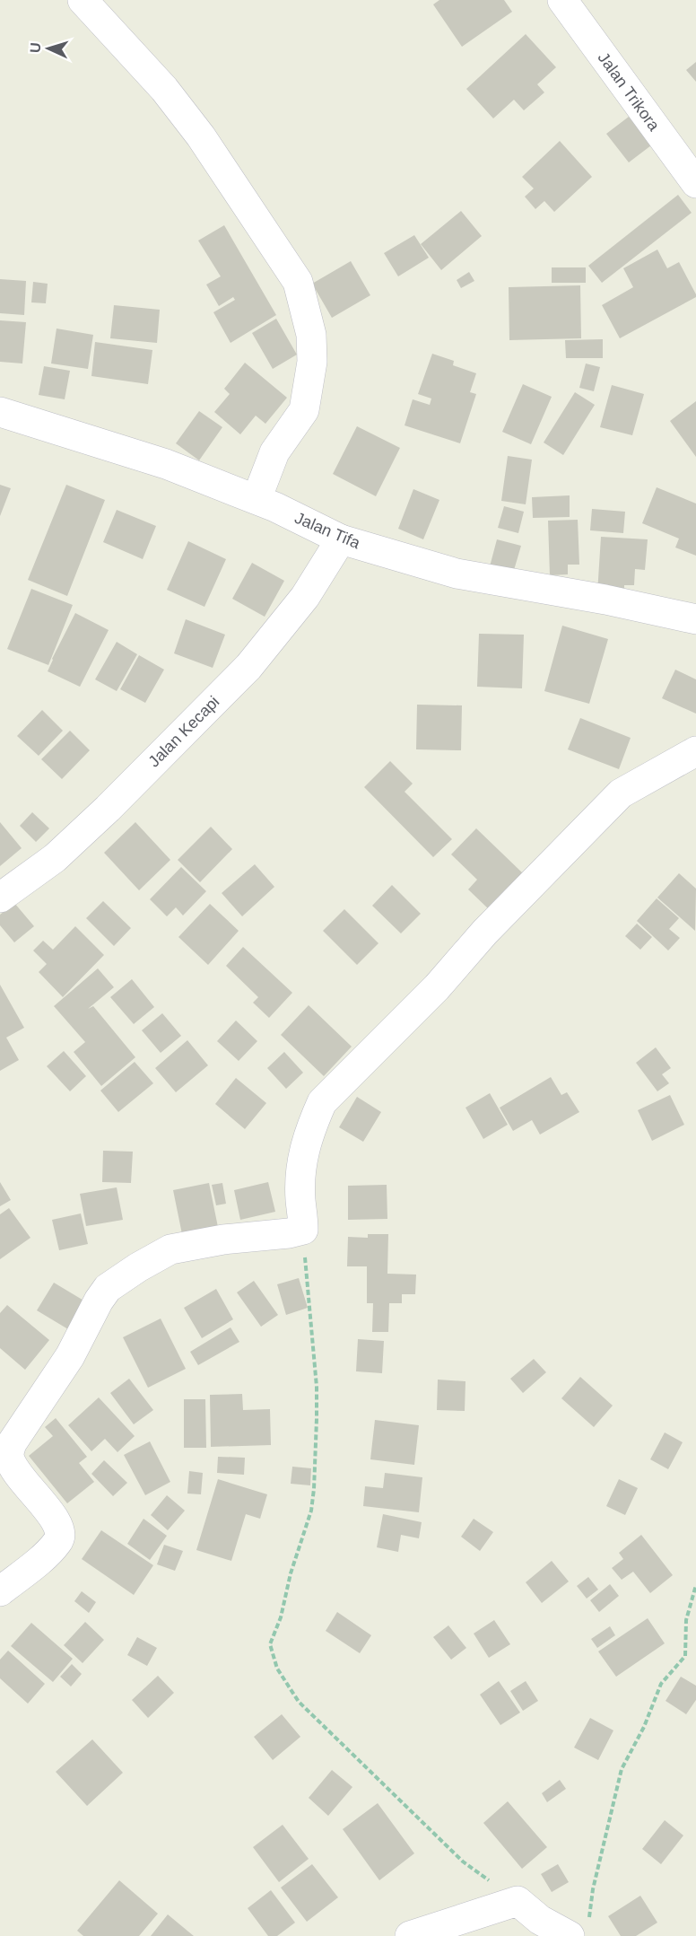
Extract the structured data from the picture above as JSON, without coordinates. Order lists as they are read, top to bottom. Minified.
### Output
{"streets":{"street":["Jalan Trikora","Jalan Tifa","Jalan Kecapi"]},"crossings":[["Jalan Tifa","Jalan Kecapi"]],"north":"left"}
